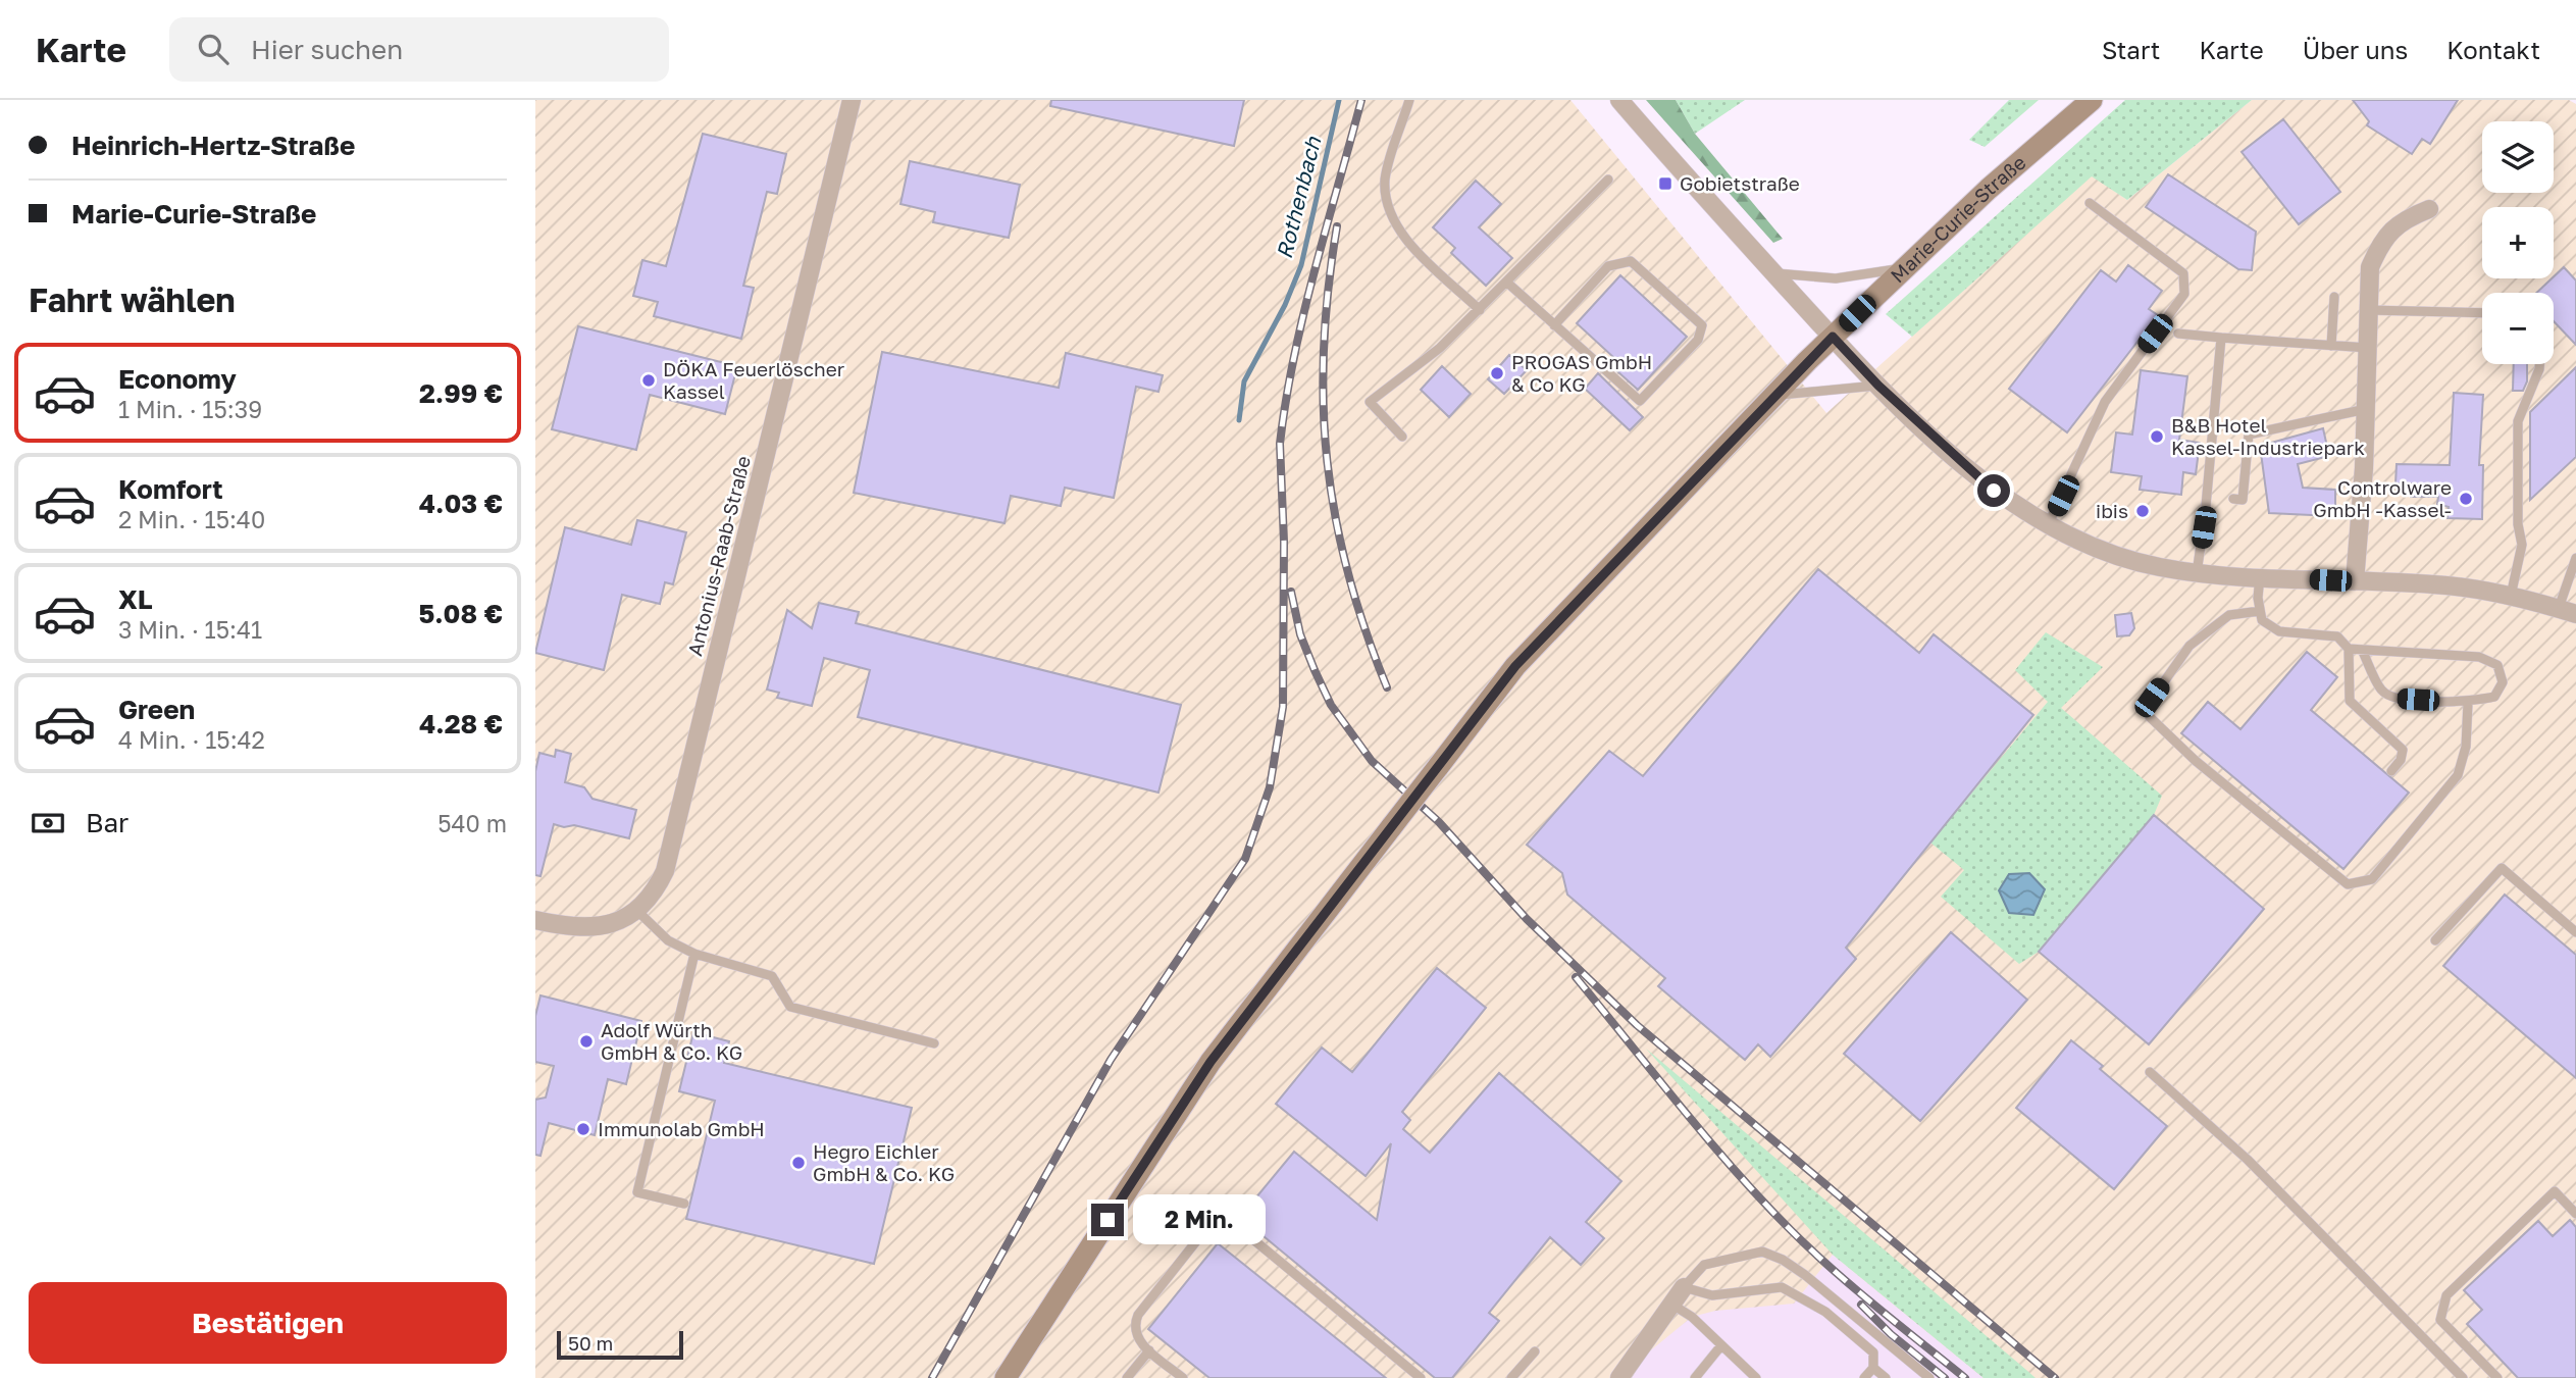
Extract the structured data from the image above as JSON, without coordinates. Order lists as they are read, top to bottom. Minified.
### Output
{"streets":{"main road":["Marie-Curie-Straße"],"street":["Antonius-Raab-Straße"]},"water":["Rothenbach"],"places":{"transit":["Gobietstraße"],"other":["PROGAS GmbH & Co KG","DÖKA Feuerlöscher Kassel","B&B Hotel Kassel-Industriepark","Controlware GmbH -Kassel-","ibis","Adolf Würth GmbH & Co. KG","Immunolab GmbH","Hegro Eichler GmbH & Co. KG"]},"scale_bar":"50 m","page":{"header":"Karte","search":"Hier suchen","nav":["Start","Karte","Über uns","Kontakt"],"banner":["Heinrich-Hertz-Straße","Marie-Curie-Straße"],"map_buttons":["+","−"],"heading":"Fahrt wählen","list":[{"name":"Economy","note":"1 Min. · 15:39","value":"2.99 €"},{"name":"Komfort","note":"2 Min. · 15:40","value":"4.03 €"},{"name":"XL","note":"3 Min. · 15:41","value":"5.08 €"},{"name":"Green","note":"4 Min. · 15:42","value":"4.28 €"}],"pay":["Bar","540 m"],"bubble":"2 Min.","buttons":"Bestätigen","scale":"50 m"}}
